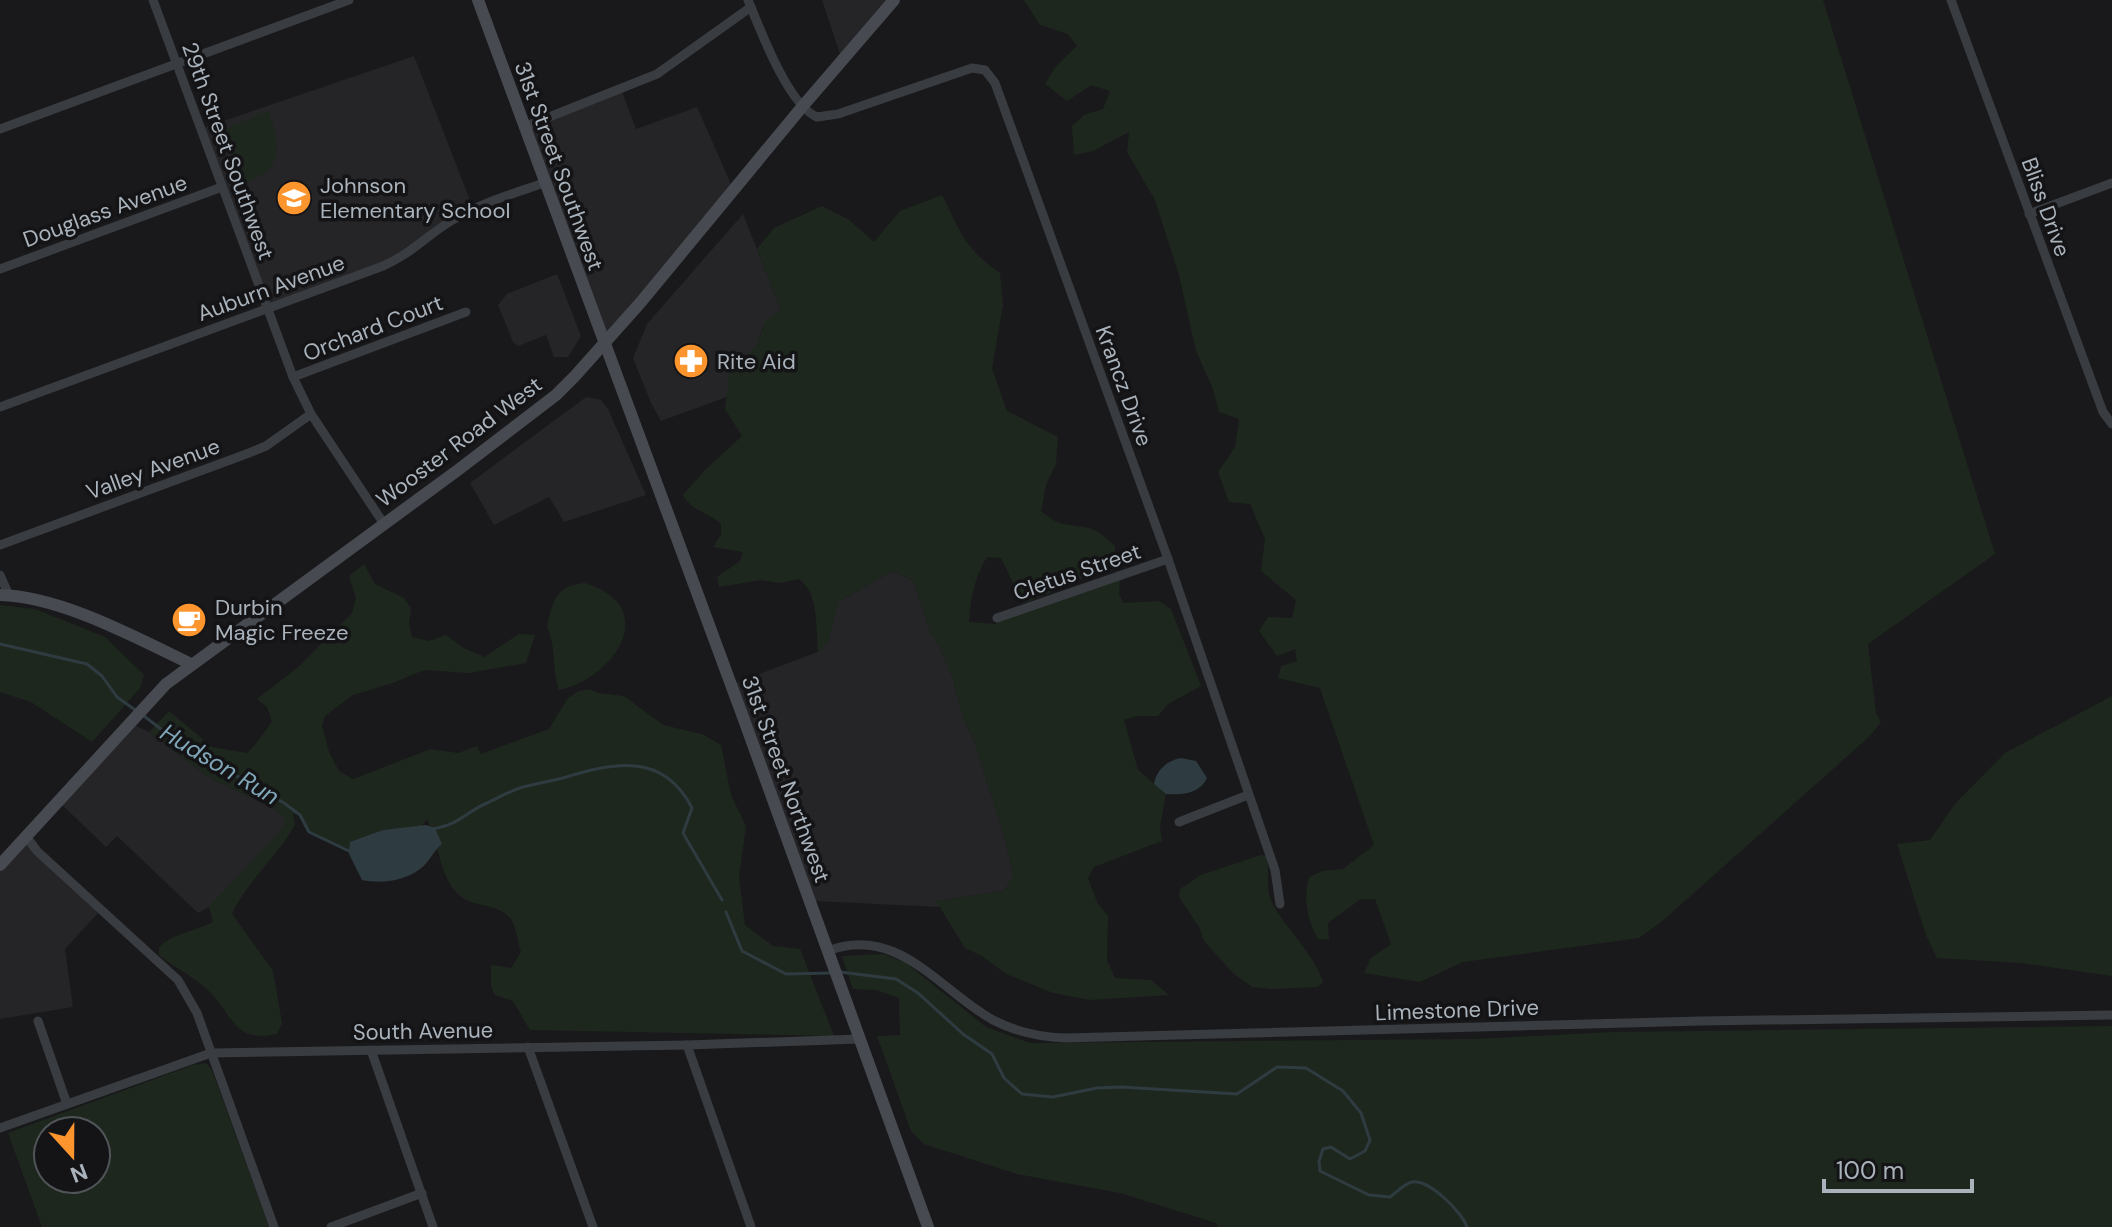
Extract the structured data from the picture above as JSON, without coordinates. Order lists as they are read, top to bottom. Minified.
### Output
{"streets":{"main road":["31st Street Southwest","Wooster Road West","31st Street Northwest"],"street":["29th Street Southwest","Bliss Drive","Douglass Avenue","Auburn Avenue","Orchard Court","Krancz Drive","Valley Avenue","Cletus Street","Limestone Drive","South Avenue"]},"crossings":[["29th Street Southwest","Douglass Avenue"],["29th Street Southwest","Auburn Avenue"],["29th Street Southwest","Orchard Court"],["29th Street Southwest","Wooster Road West"],["29th Street Southwest","Valley Avenue"],["31st Street Southwest","Auburn Avenue"],["31st Street Southwest","Wooster Road West"],["31st Street Southwest","31st Street Northwest"],["Krancz Drive","Wooster Road West"],["Krancz Drive","Cletus Street"],["Wooster Road West","31st Street Northwest"],["31st Street Northwest","Limestone Drive"],["31st Street Northwest","South Avenue"]],"water":["Hudson Run"],"places":{"school or university":["Johnson Elementary School"],"pharmacy":["Rite Aid"],"cafe":["Durbin Magic Freeze"]},"scale_bar":"100 m","north":"bottom"}
